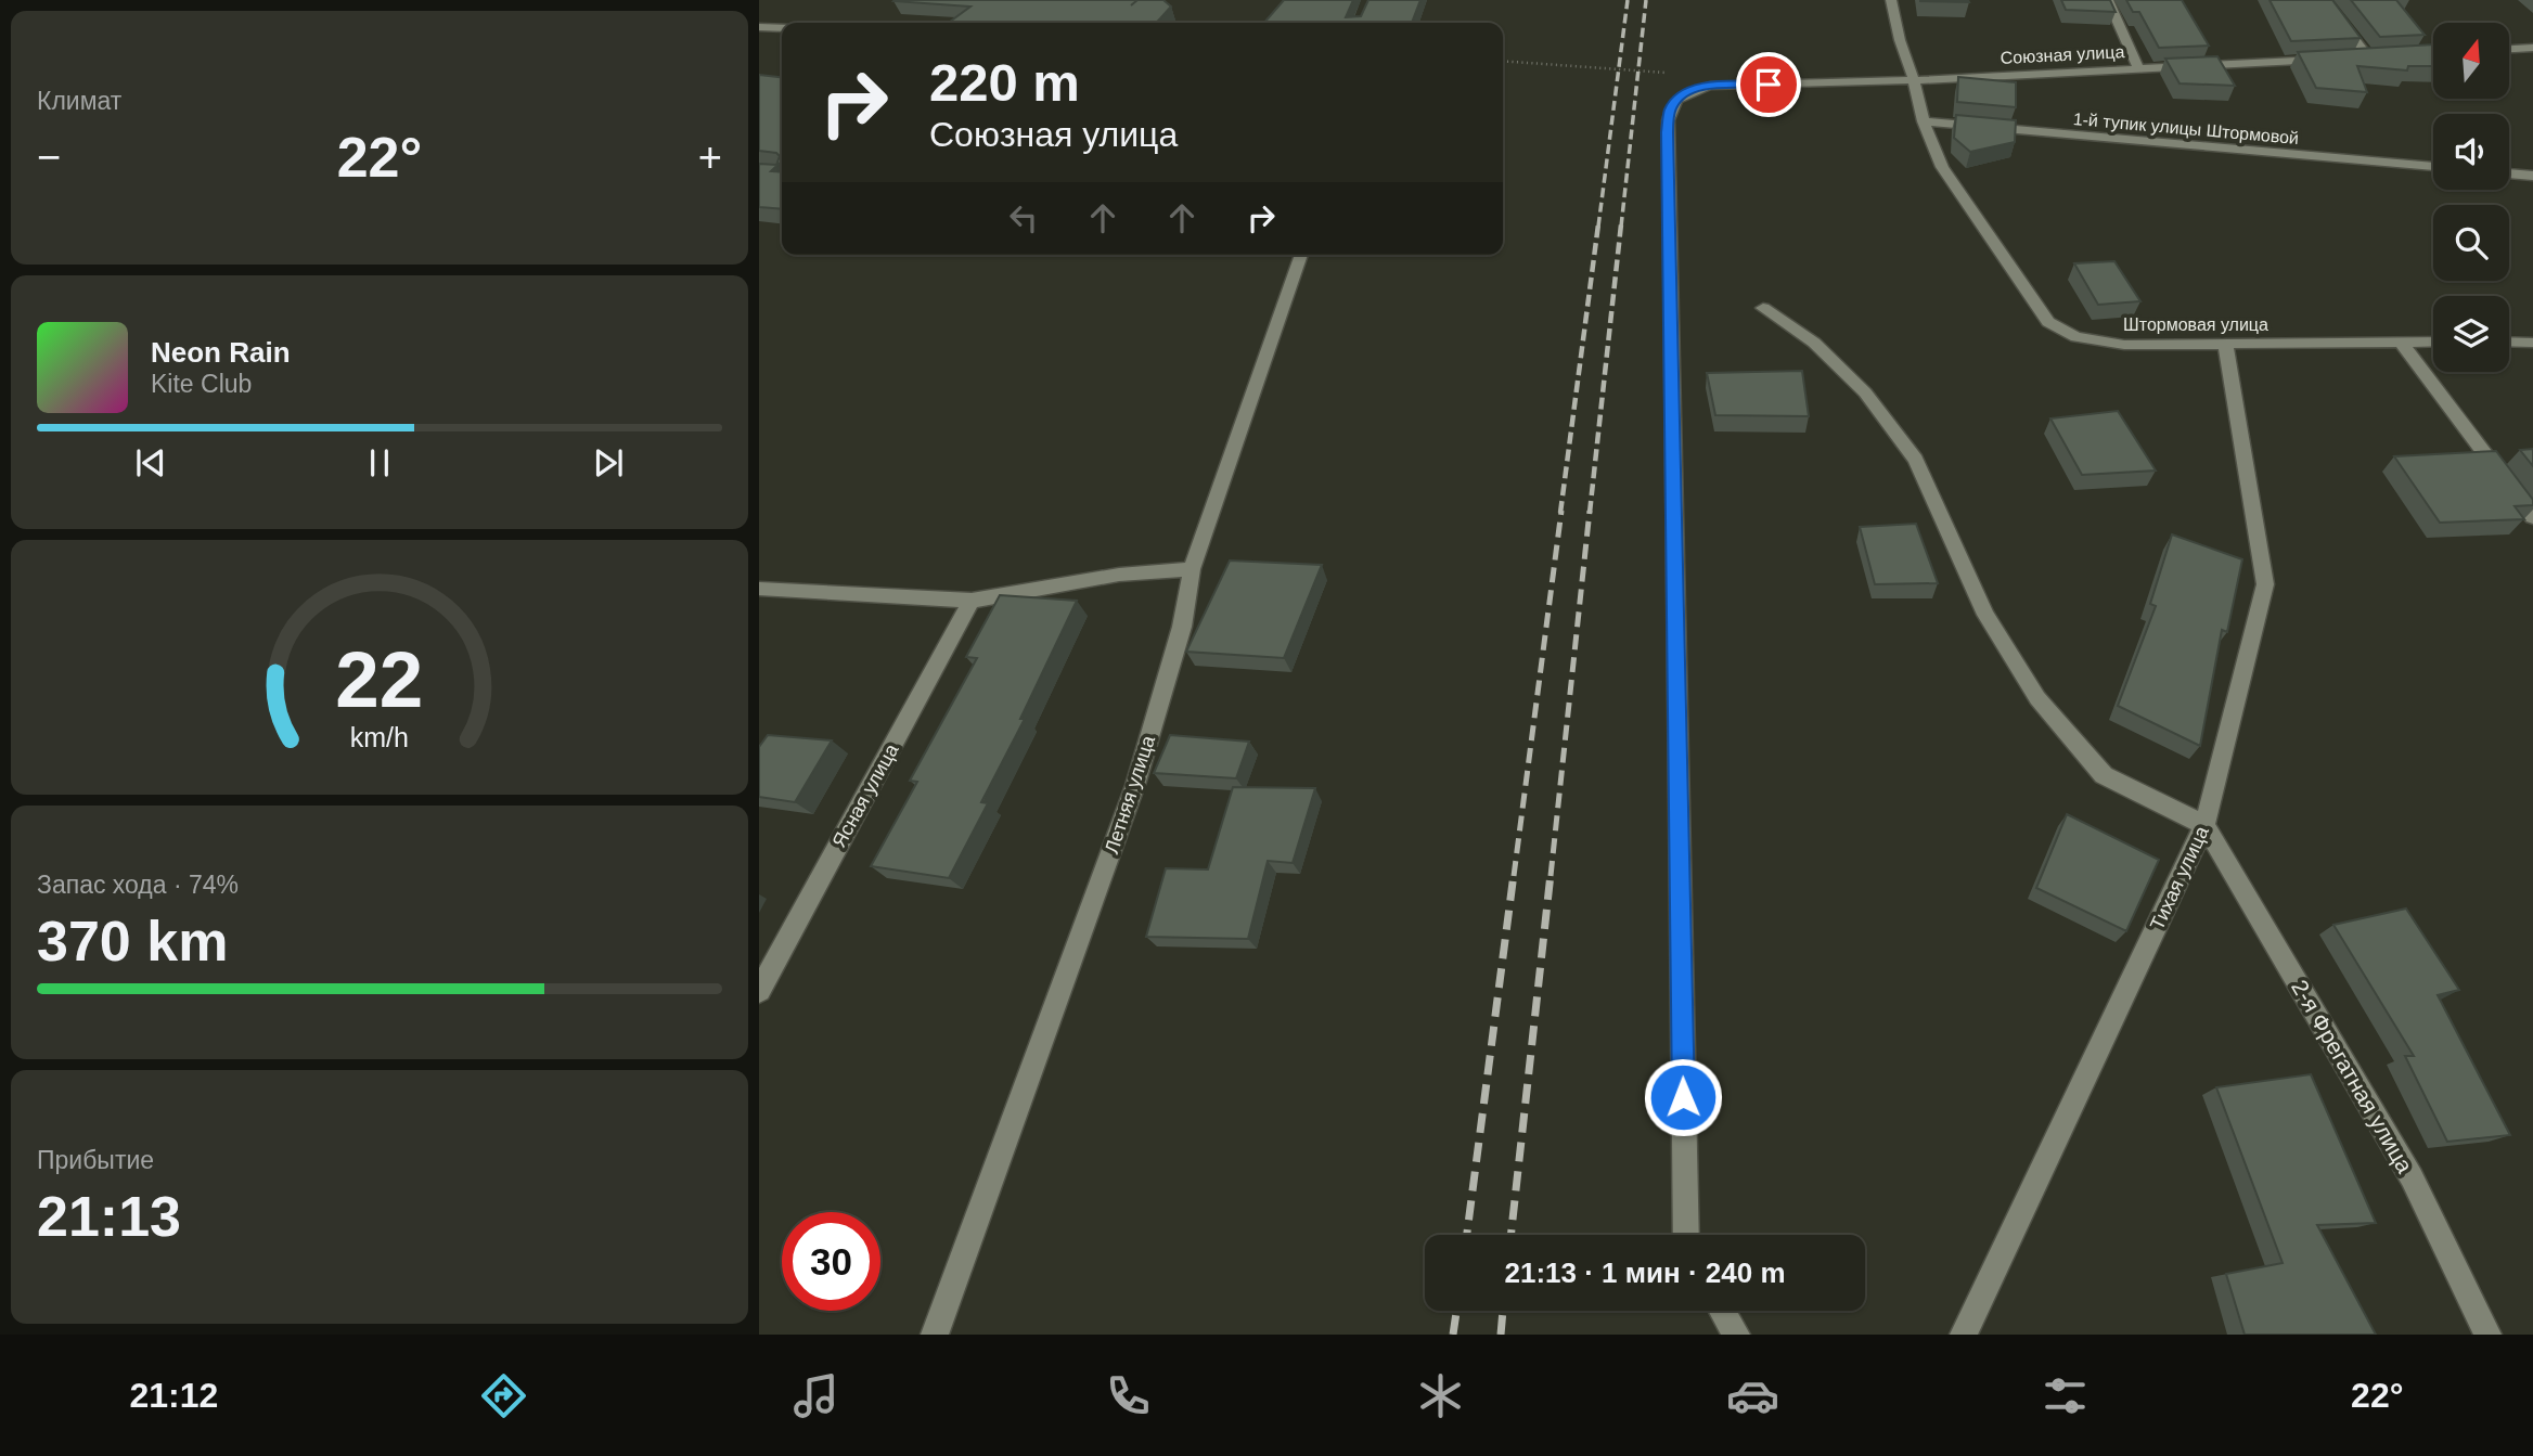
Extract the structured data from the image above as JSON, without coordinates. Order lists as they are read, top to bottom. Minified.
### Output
{"streets":{"street":["Союзная улица","1-й тупик улицы Штормовой","Штормовая улица","Летняя улица","Ясная улица","Тихая улица","2-я Фрегатная улица"]},"crossings":[["Союзная улица","Штормовая улица"],["1-й тупик улицы Штормовой","Штормовая улица"],["Штормовая улица","Тихая улица"],["Тихая улица","2-я Фрегатная улица"]],"north":"top","page":{"tile":["Климат",["Запас хода · 74%","370 km"],["Прибытие","21:13"]],"turn":["220 m","Союзная улица"],"heat":["−","22°","+"],"song":["Neon Rain","Kite Club"],"limit":"30","trip":"21:13 · 1 мин · 240 m","tabs":["21:12","22°"],"gauge":["22","km/h"]}}
